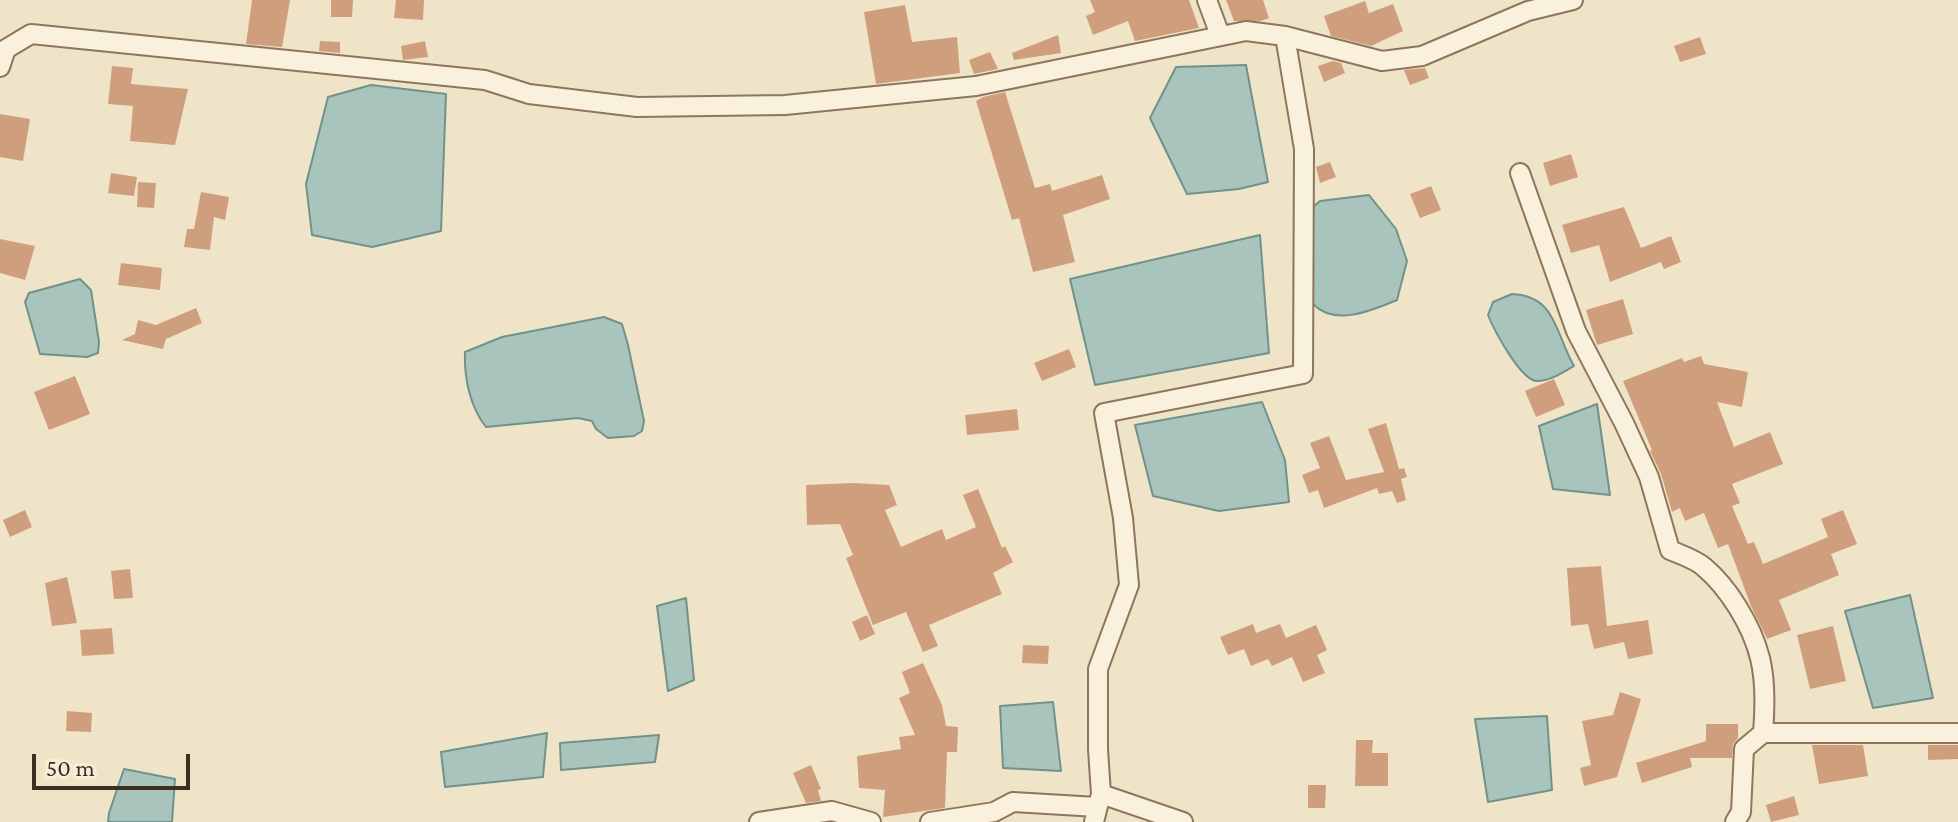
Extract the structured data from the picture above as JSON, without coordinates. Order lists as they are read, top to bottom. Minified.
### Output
{"scale_bar":"50 m"}
